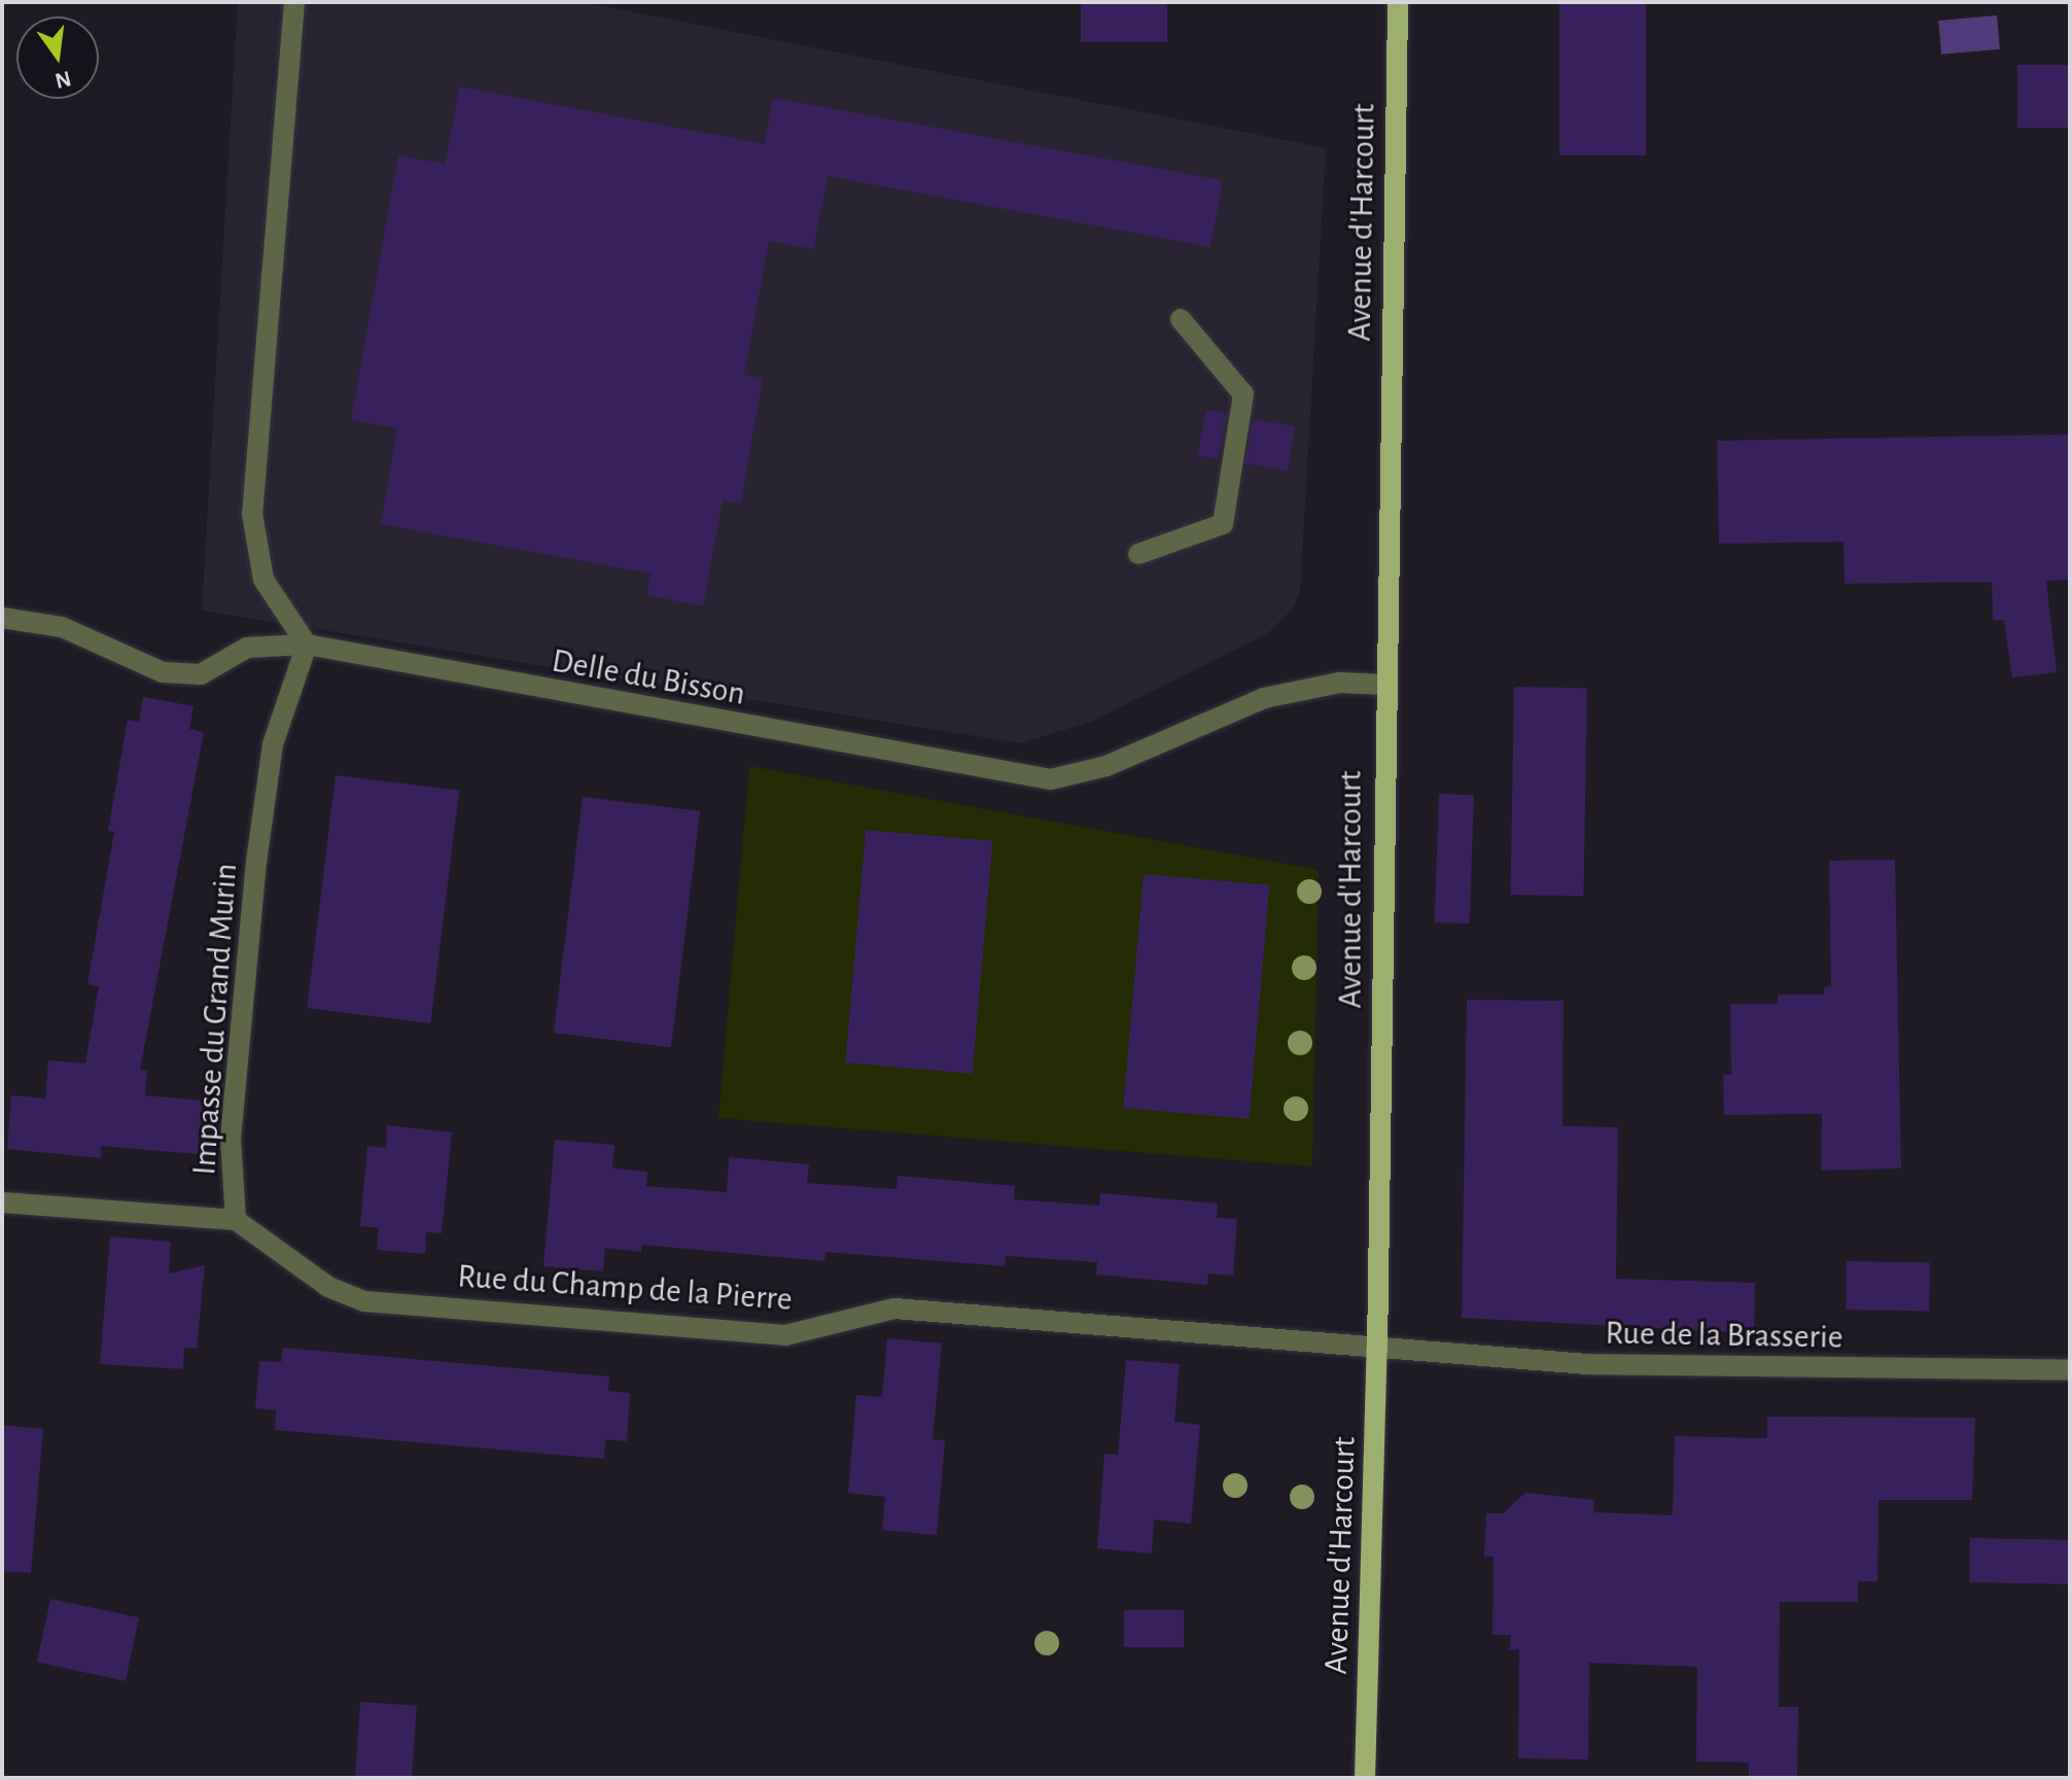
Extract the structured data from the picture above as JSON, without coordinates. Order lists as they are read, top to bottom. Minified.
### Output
{"streets":{"main road":["Avenue d'Harcourt"],"street":["Delle du Bisson","Impasse du Grand Murin","Rue du Champ de la Pierre","Rue de la Brasserie"]},"crossings":[["Avenue d'Harcourt","Delle du Bisson"],["Avenue d'Harcourt","Rue du Champ de la Pierre"],["Avenue d'Harcourt","Rue de la Brasserie"],["Delle du Bisson","Impasse du Grand Murin"],["Impasse du Grand Murin","Rue du Champ de la Pierre"],["Rue du Champ de la Pierre","Rue de la Brasserie"]],"north":"bottom"}
